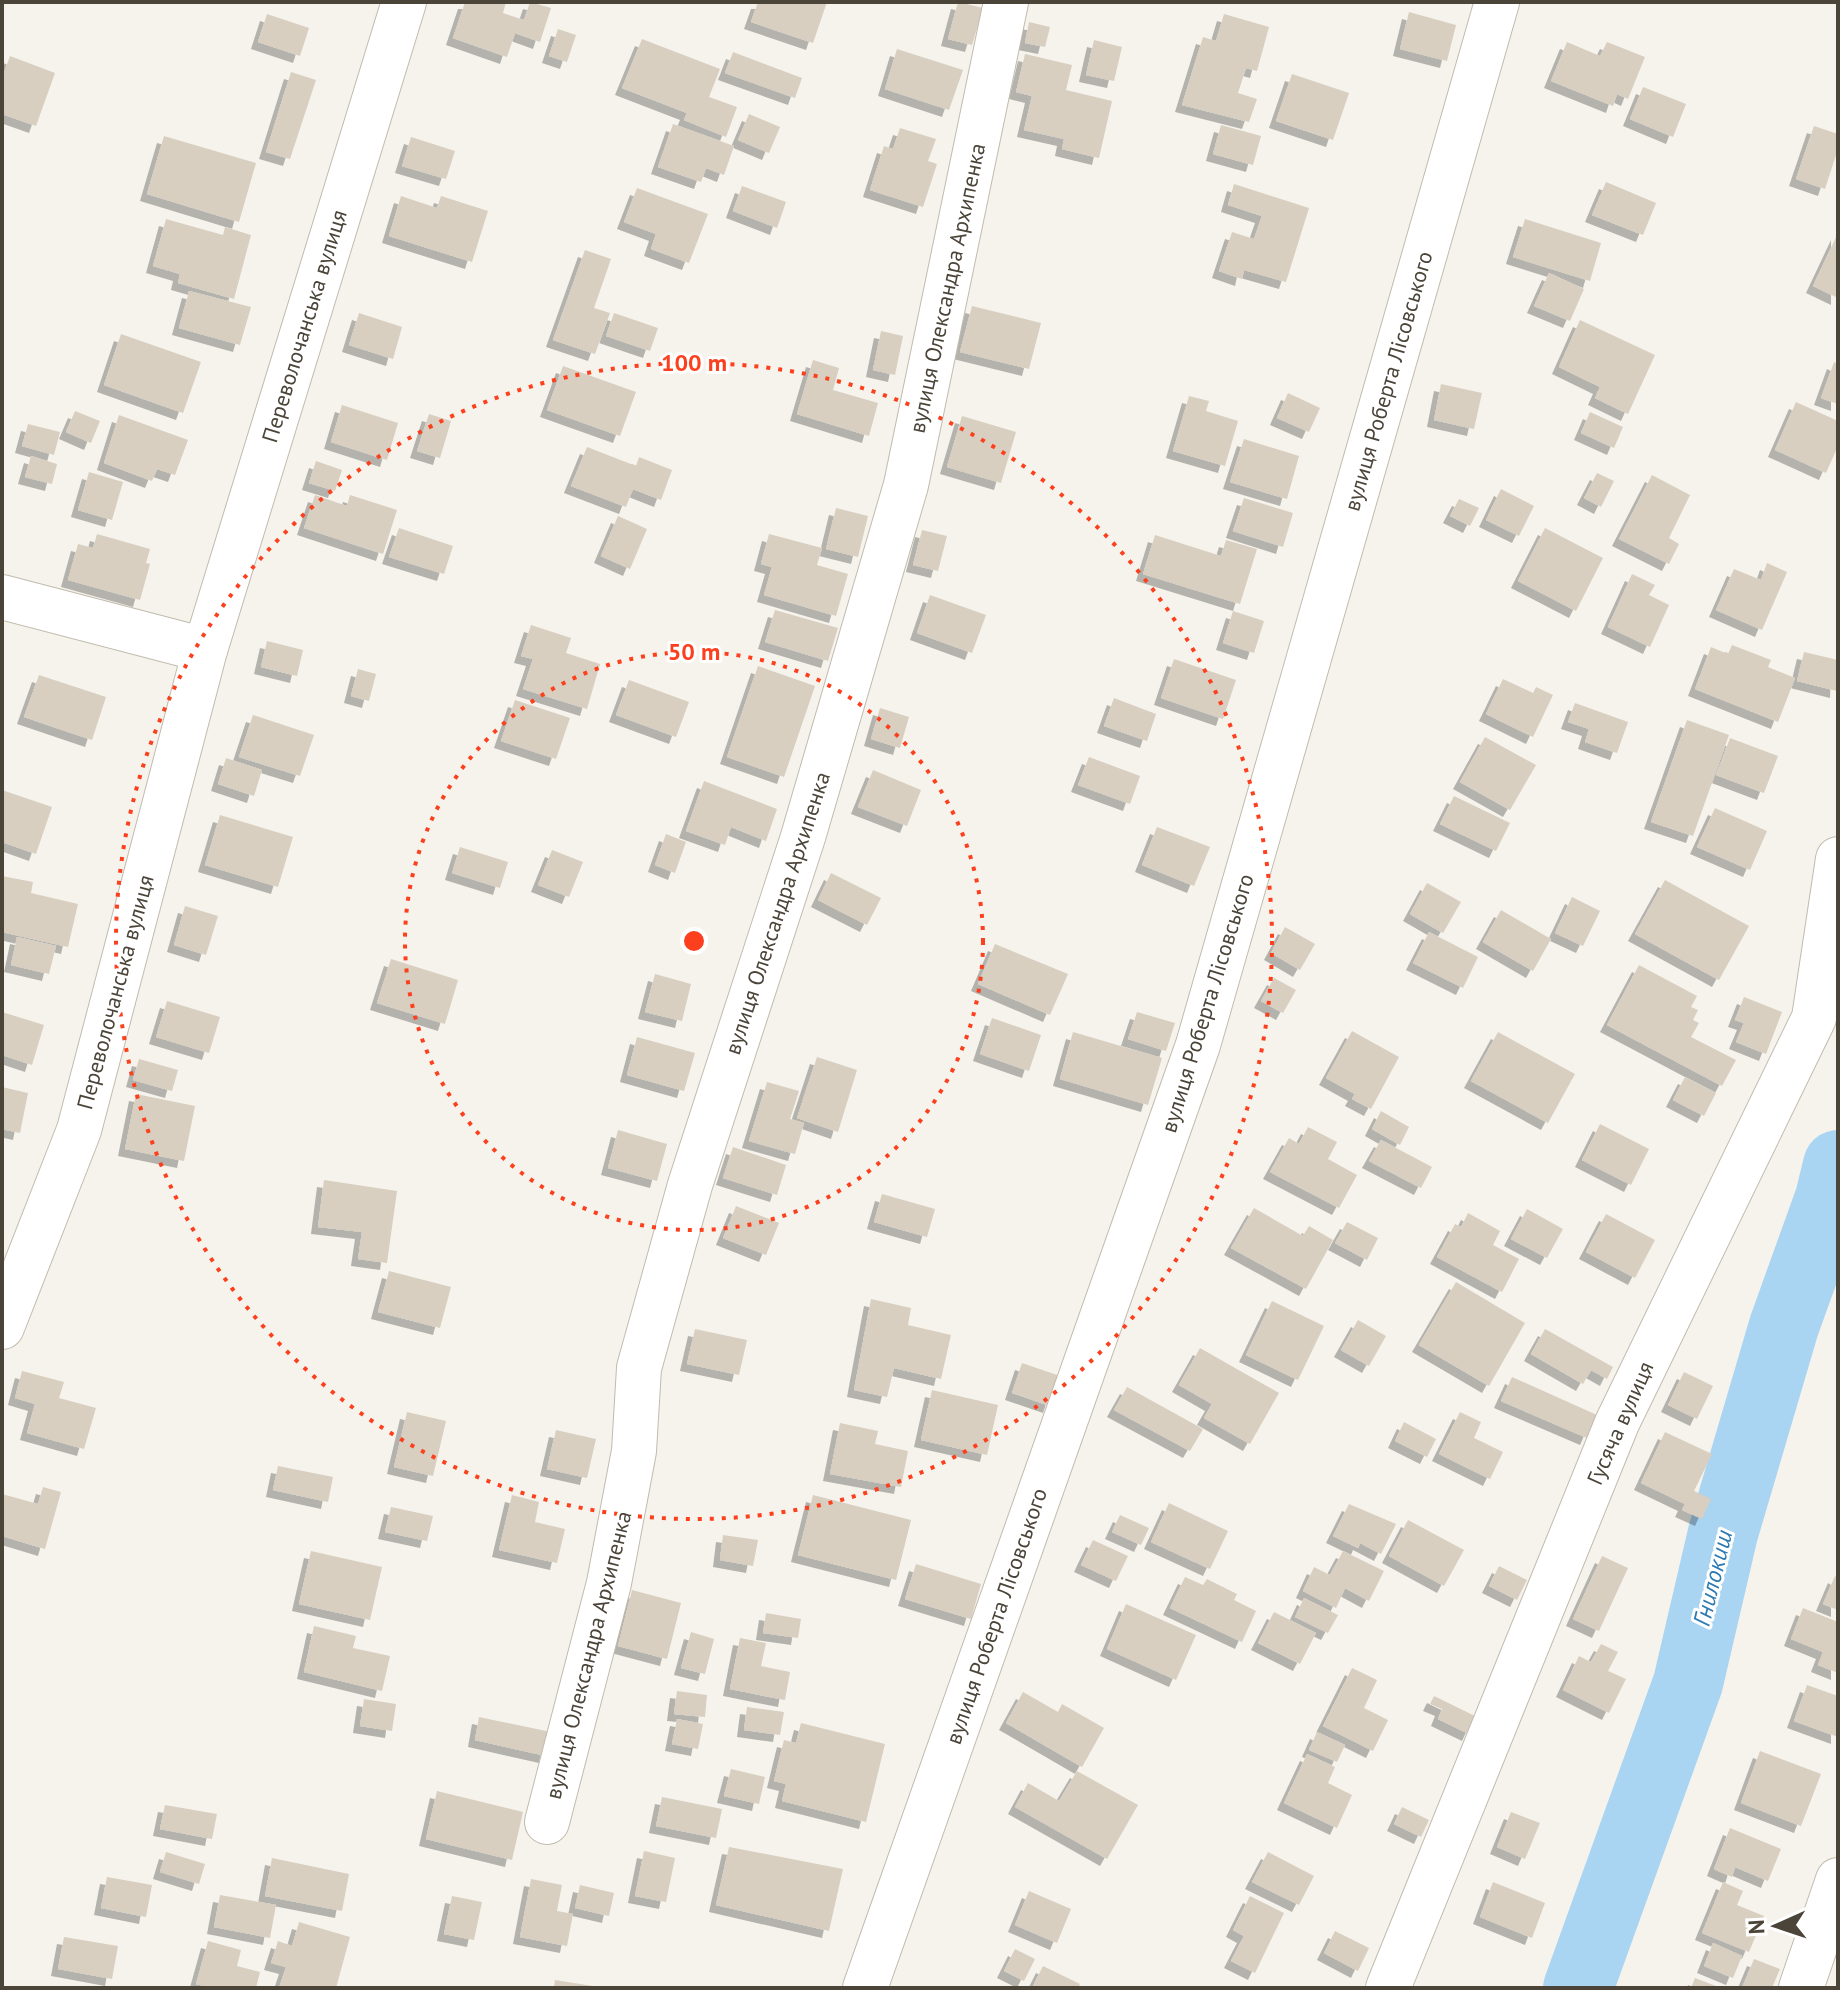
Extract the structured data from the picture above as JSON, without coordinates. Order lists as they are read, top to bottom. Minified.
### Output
{"streets":{"street":["вулиця Олександра Архипенка","Переволочанська вулиця","вулиця Роберта Лісовського","Гусяча вулиця"]},"water":["Гнилокиш"],"north":"left","rings":["100 m","50 m"]}
